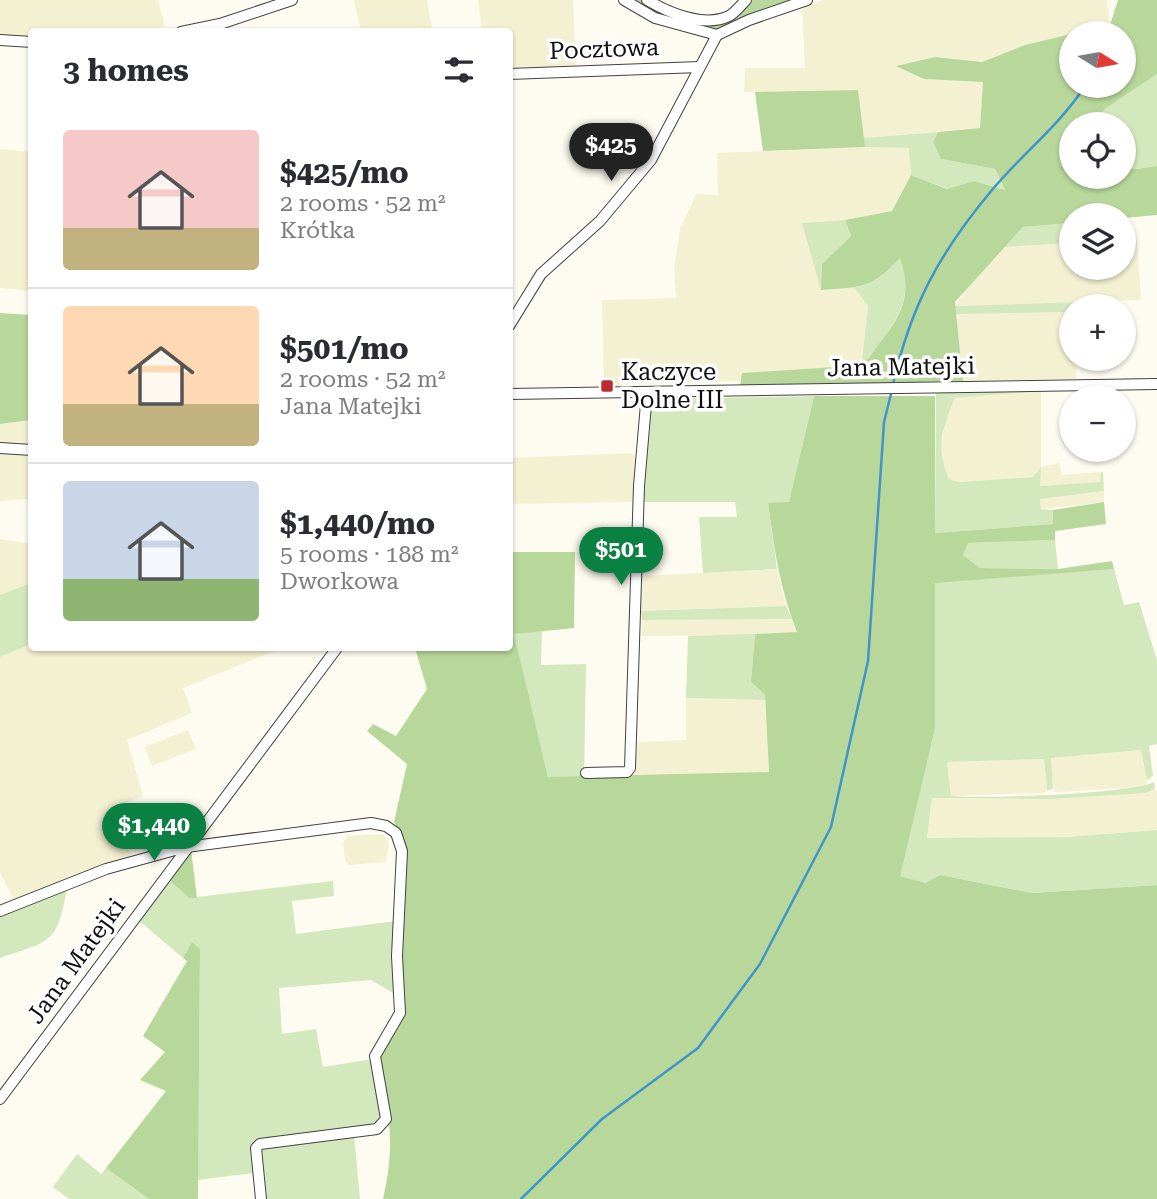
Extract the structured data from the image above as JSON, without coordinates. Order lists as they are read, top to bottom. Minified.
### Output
{"streets":{"street":["Pocztowa","Jana Matejki"]},"places":{"transit":["Kaczyce Dolne III"]},"north":"right","page":{"map_buttons":["+","−"],"heading":"3 homes","list":[{"name":"$425/mo","note":"2 rooms · 52 m² · Krótka"},{"name":"$501/mo","note":"2 rooms · 52 m² · Jana Matejki"},{"name":"$1,440/mo","note":"5 rooms · 188 m² · Dworkowa"}],"price":["$425","$501","$1,440"]}}
